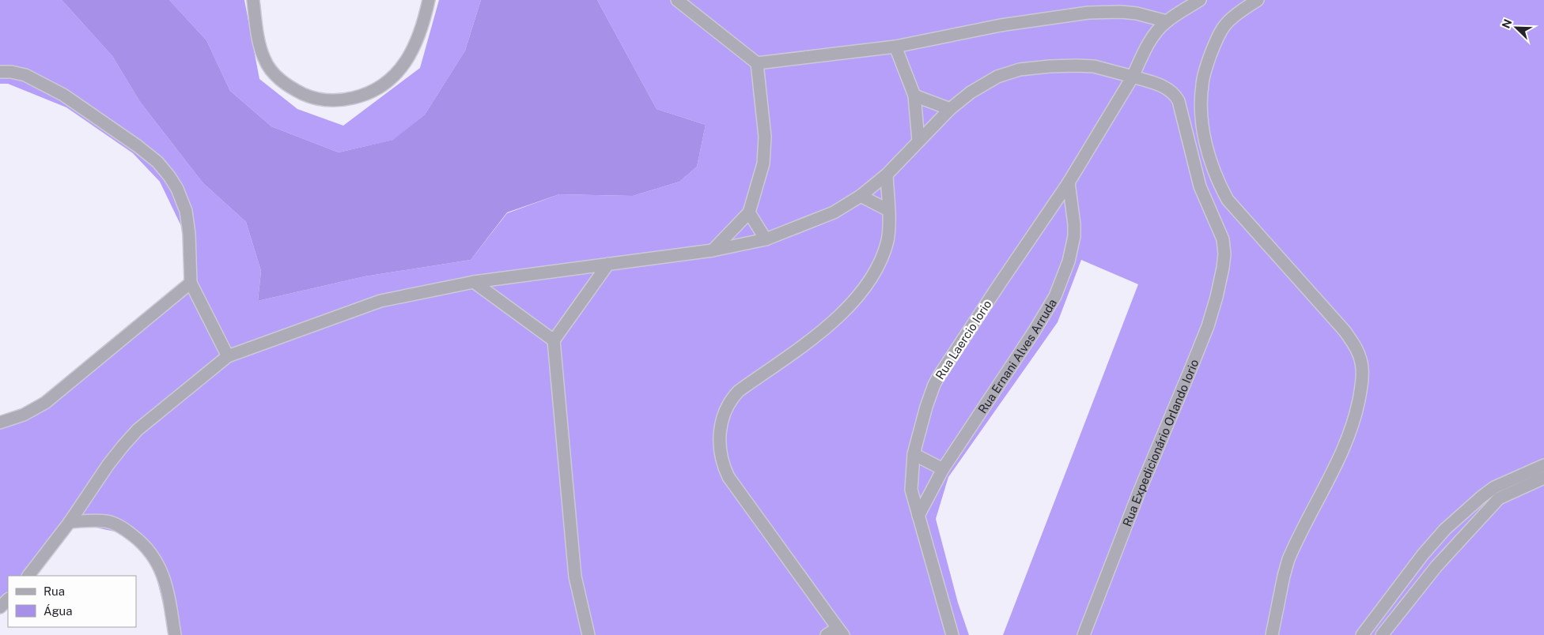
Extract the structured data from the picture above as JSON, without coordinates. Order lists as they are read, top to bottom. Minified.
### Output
{"streets":{"street":["Rua Laercio Iorio","Rua Ernani Alves Arruda","Rua Expedicionário Orlando Iorio"]},"crossings":[["Rua Laercio Iorio","Rua Ernani Alves Arruda"],["Rua Laercio Iorio","Rua Expedicionário Orlando Iorio"]],"legend":["Rua","Água"],"north":"top left"}
